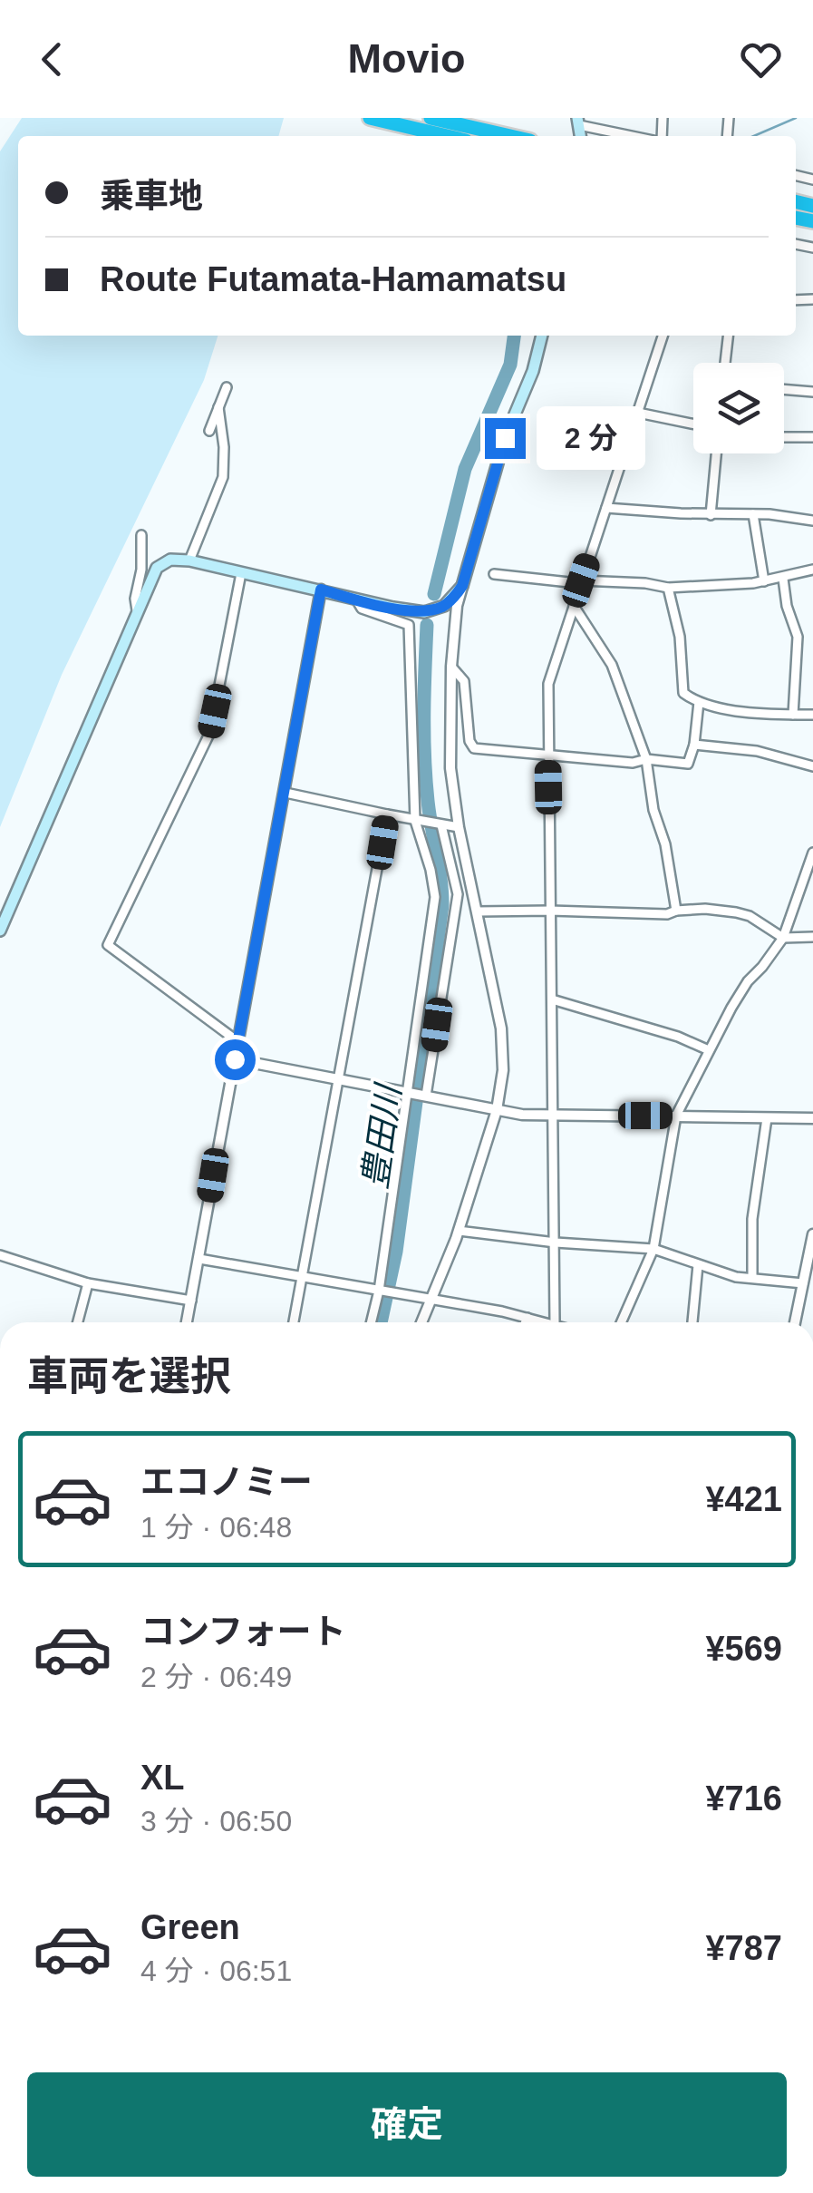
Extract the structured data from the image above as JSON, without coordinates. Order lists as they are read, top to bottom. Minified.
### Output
{"water":["豊田川"],"page":{"header":"Movio","banner":["乗車地","Route Futamata-Hamamatsu"],"bubble":"2 分","heading":"車両を選択","list":[{"name":"エコノミー","note":"1 分 · 06:48","value":"¥421"},{"name":"コンフォート","note":"2 分 · 06:49","value":"¥569"},{"name":"XL","note":"3 分 · 06:50","value":"¥716"},{"name":"Green","note":"4 分 · 06:51","value":"¥787"}],"buttons":"確定"}}
